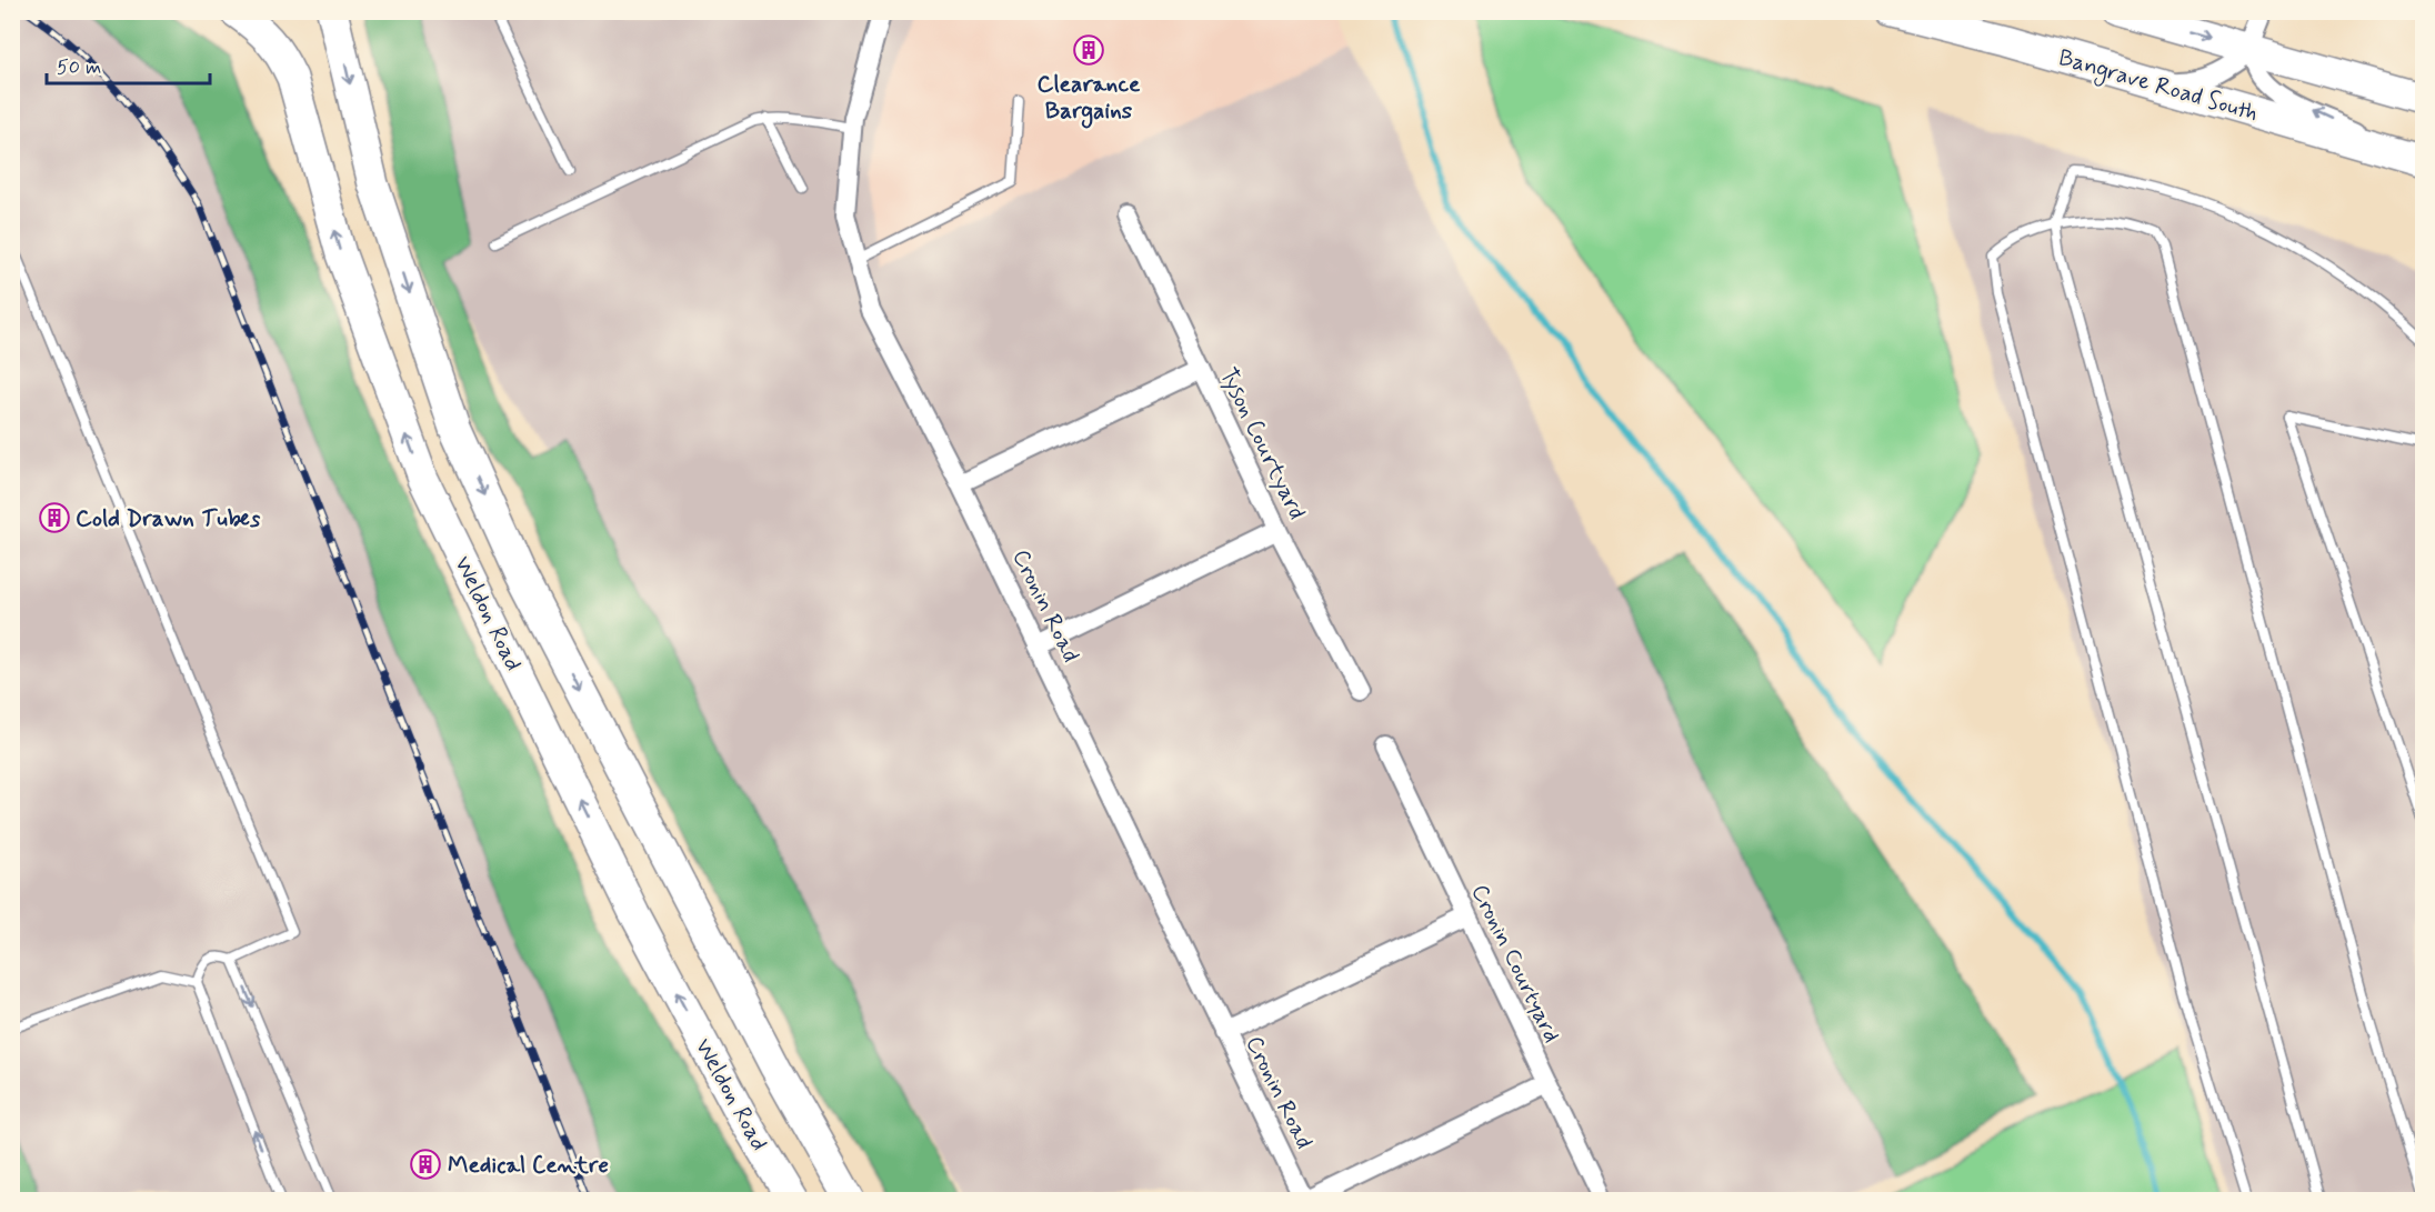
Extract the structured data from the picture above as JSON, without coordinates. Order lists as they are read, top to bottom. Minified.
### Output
{"streets":{"highway":["Bangrave Road South","Weldon Road"],"street":["Tyson Courtyard","Cronin Road","Cronin Courtyard"]},"places":{"building":["Clearance Bargains","Cold Drawn Tubes","Medical Centre"]},"scale_bar":"50 m"}
